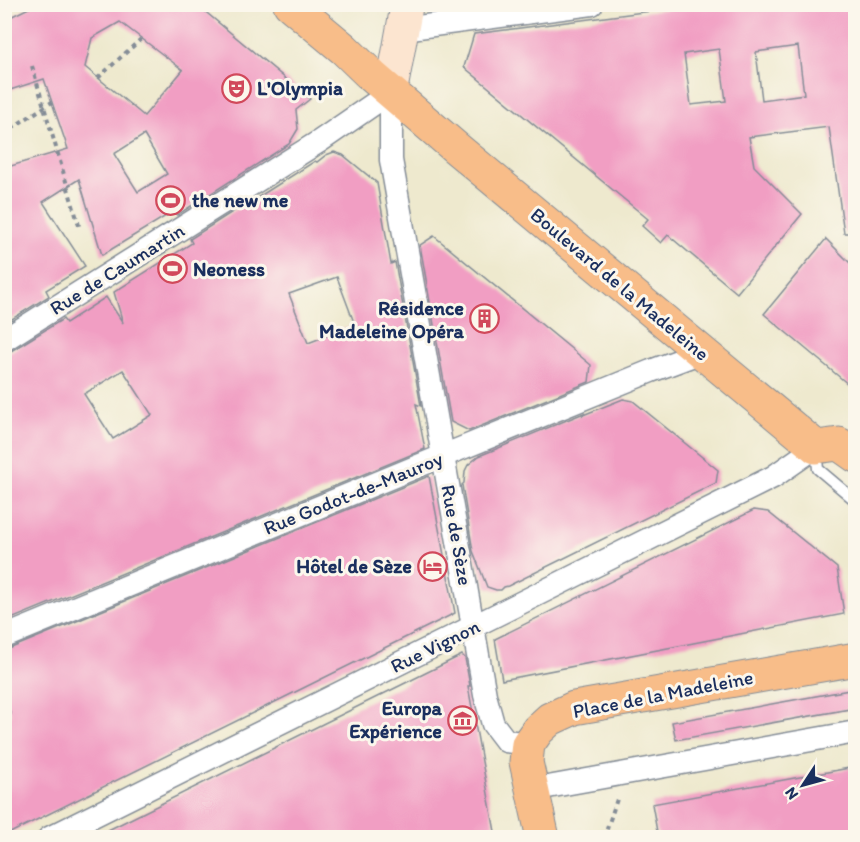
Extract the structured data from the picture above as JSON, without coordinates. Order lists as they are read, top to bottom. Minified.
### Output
{"streets":{"main road":["Boulevard de la Madeleine","Place de la Madeleine"],"street":["Rue de Caumartin","Rue Godot-de-Mauroy","Rue de Sèze","Rue Vignon"]},"crossings":[["Rue de Caumartin","Boulevard de la Madeleine"],["Rue de Caumartin","Rue de Sèze"],["Boulevard de la Madeleine","Rue Godot-de-Mauroy"],["Boulevard de la Madeleine","Rue de Sèze"],["Boulevard de la Madeleine","Rue Vignon"],["Rue Godot-de-Mauroy","Rue de Sèze"],["Rue de Sèze","Rue Vignon"],["Rue de Sèze","Place de la Madeleine"]],"places":{"theatre":["L'Olympia"],"sports":["the new me","Neoness"],"building":["Résidence Madeleine Opéra"],"hotel":["Hôtel de Sèze"],"museum":["Europa Expérience"]},"north":"bottom left"}
